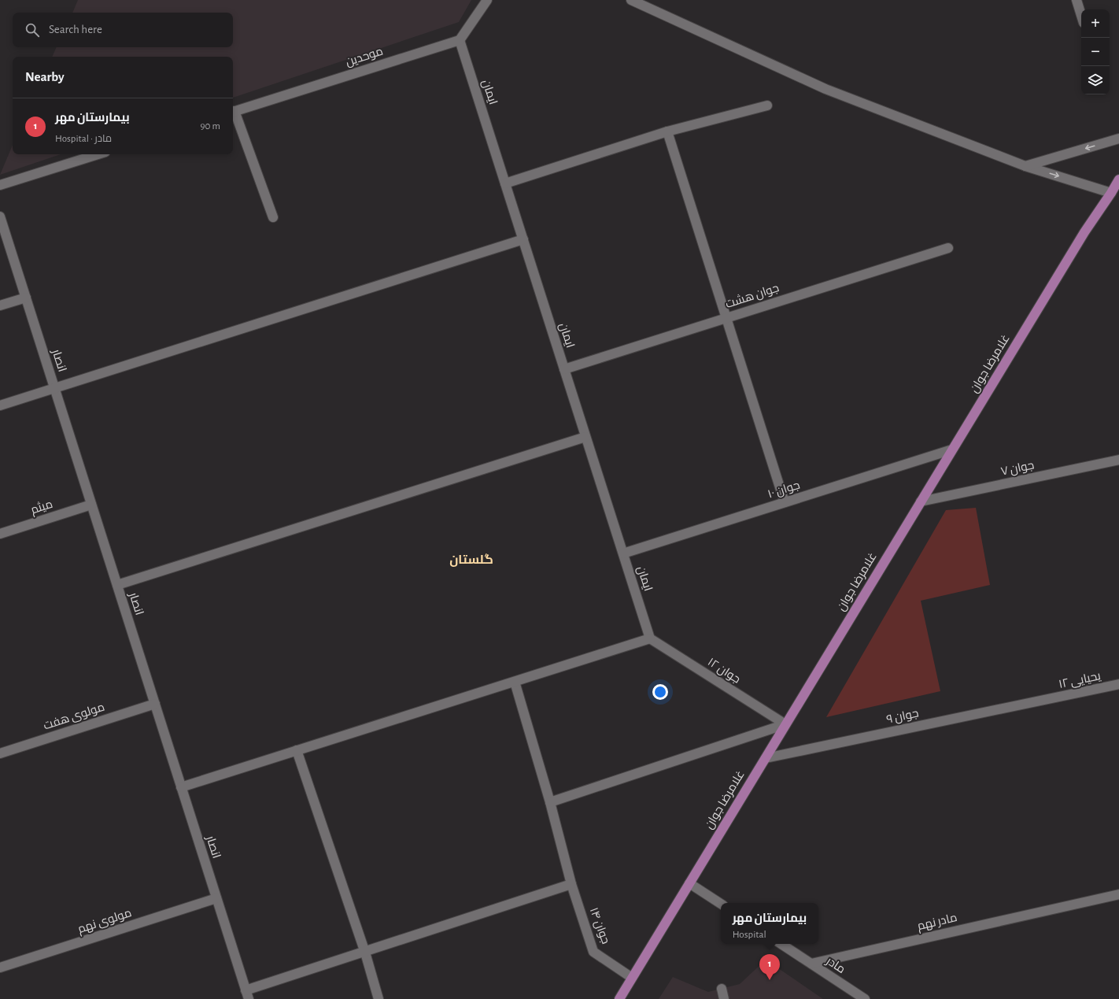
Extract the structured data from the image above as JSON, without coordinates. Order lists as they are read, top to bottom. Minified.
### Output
{"streets":{"main road":["غلامرضا جوان"],"street":["موحدین","ایمان","جوان هشت","انصار","جوان ۷","جوان ۱۰","میثم","جوان ۱۲","یحیایی ۱۲","مولوی هفت","جوان ۹","مولوی نهم","مادر نهم","جوان ۱۴","مادر"]},"crossings":[["موحدین","ایمان"],["ایمان","جوان هشت"],["ایمان","جوان ۱۰"],["ایمان","جوان ۱۲"],["انصار","میثم"],["انصار","مولوی هفت"],["انصار","مولوی نهم"],["غلامرضا جوان","جوان ۷"],["غلامرضا جوان","جوان ۱۰"],["غلامرضا جوان","جوان ۱۲"],["غلامرضا جوان","جوان ۹"],["غلامرضا جوان","جوان ۱۴"],["یحیایی ۱۲","جوان ۹"],["مادر نهم","مادر"]],"districts":["گلستان"],"page":{"map_buttons":["+","−"],"search":"Search here","heading":"Nearby","list":[{"mark":"1","name":"بیمارستان مهر","note":"Hospital · مادر","value":"90 m"}],"popup":["بیمارستان مهر","Hospital"],"pins":"1"}}
